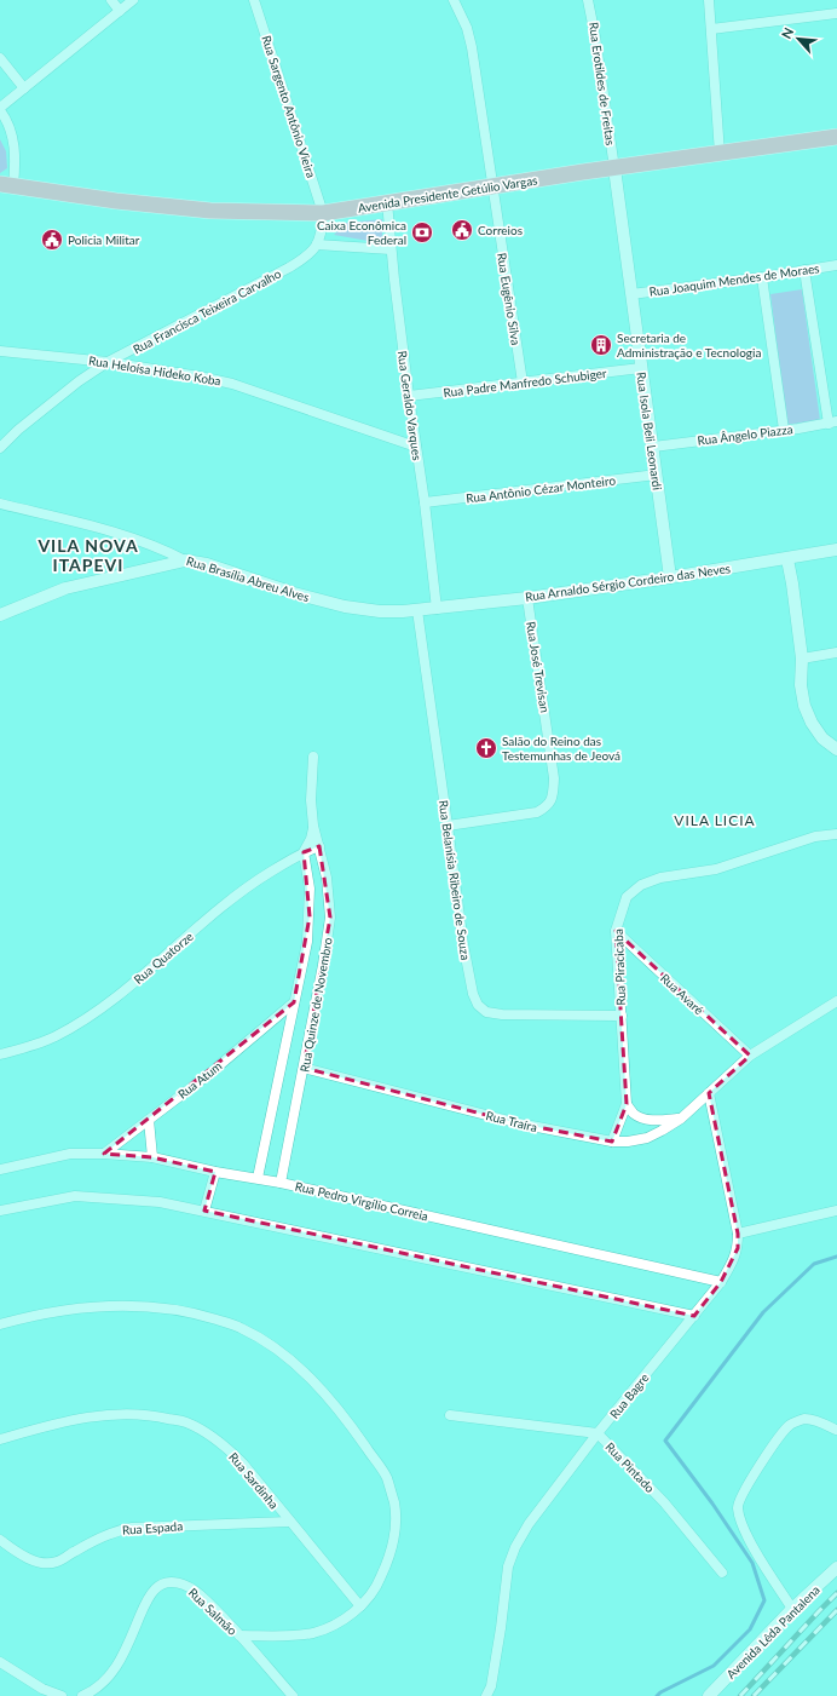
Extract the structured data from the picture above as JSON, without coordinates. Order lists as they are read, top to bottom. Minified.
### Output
{"streets":{"highway":["Avenida Presidente Getúlio Vargas"],"street":["Rua Erotildes de Freitas","Rua Sargento Antônio Vieira","Rua Joaquim Mendes de Moraes","Rua Eugênio Silva","Rua Francisca Teixeira Carvalho","Rua Heloísa Hideko Koba","Rua Padre Manfredo Schubiger","Rua Geraldo Varques","Rua Isola Beli Leonardi","Rua Ângelo Piazza","Rua Antônio Cézar Monteiro","Rua Brasília Abreu Alves","Rua Arnaldo Sérgio Cordeiro das Neves","Rua José Trevisan","Rua Belanísia Ribeiro de Souza","Rua Quatorze","Rua Piracicaba","Rua Avaré","Rua Quinze de Novembro","Rua Atum","Rua Traíra","Rua Pedro Virgílio Correia","Rua Bagre","Rua Pintado","Rua Sardinha","Rua Espada","Rua Salmão","Avenida Lêda Pantalena"]},"crossings":[["Rua Erotildes de Freitas","Avenida Presidente Getúlio Vargas"],["Rua Erotildes de Freitas","Rua Isola Beli Leonardi"],["Rua Sargento Antônio Vieira","Avenida Presidente Getúlio Vargas"],["Avenida Presidente Getúlio Vargas","Rua Eugênio Silva"],["Avenida Presidente Getúlio Vargas","Rua Geraldo Varques"],["Avenida Presidente Getúlio Vargas","Rua Isola Beli Leonardi"],["Rua Joaquim Mendes de Moraes","Rua Isola Beli Leonardi"],["Rua Eugênio Silva","Rua Padre Manfredo Schubiger"],["Rua Francisca Teixeira Carvalho","Rua Heloísa Hideko Koba"],["Rua Heloísa Hideko Koba","Rua Geraldo Varques"],["Rua Padre Manfredo Schubiger","Rua Geraldo Varques"],["Rua Padre Manfredo Schubiger","Rua Isola Beli Leonardi"],["Rua Geraldo Varques","Rua Antônio Cézar Monteiro"],["Rua Geraldo Varques","Rua Arnaldo Sérgio Cordeiro das Neves"],["Rua Isola Beli Leonardi","Rua Ângelo Piazza"],["Rua Isola Beli Leonardi","Rua Antônio Cézar Monteiro"],["Rua Isola Beli Leonardi","Rua Arnaldo Sérgio Cordeiro das Neves"],["Rua Brasília Abreu Alves","Rua Arnaldo Sérgio Cordeiro das Neves"],["Rua Brasília Abreu Alves","Rua Belanísia Ribeiro de Souza"],["Rua Arnaldo Sérgio Cordeiro das Neves","Rua José Trevisan"],["Rua Arnaldo Sérgio Cordeiro das Neves","Rua Belanísia Ribeiro de Souza"],["Rua José Trevisan","Rua Belanísia Ribeiro de Souza"],["Rua Belanísia Ribeiro de Souza","Rua Piracicaba"],["Rua Quatorze","Rua Quinze de Novembro"],["Rua Piracicaba","Rua Avaré"],["Rua Piracicaba","Rua Traíra"],["Rua Avaré","Rua Traíra"],["Rua Quinze de Novembro","Rua Atum"],["Rua Quinze de Novembro","Rua Traíra"],["Rua Quinze de Novembro","Rua Pedro Virgílio Correia"],["Rua Atum","Rua Pedro Virgílio Correia"],["Rua Traíra","Rua Bagre"],["Rua Pedro Virgílio Correia","Rua Bagre"],["Rua Bagre","Rua Pintado"],["Rua Sardinha","Rua Espada"]],"districts":["VILA NOVA ITAPEVI","VILA LICIA"],"places":{"public building":["Correios","Policia Militar"],"bank":["Caixa Econômica Federal"],"building":["Secretaria de Administração e Tecnologia"],"church":["Salão do Reino das Testemunhas de Jeová"]},"north":"top left"}
